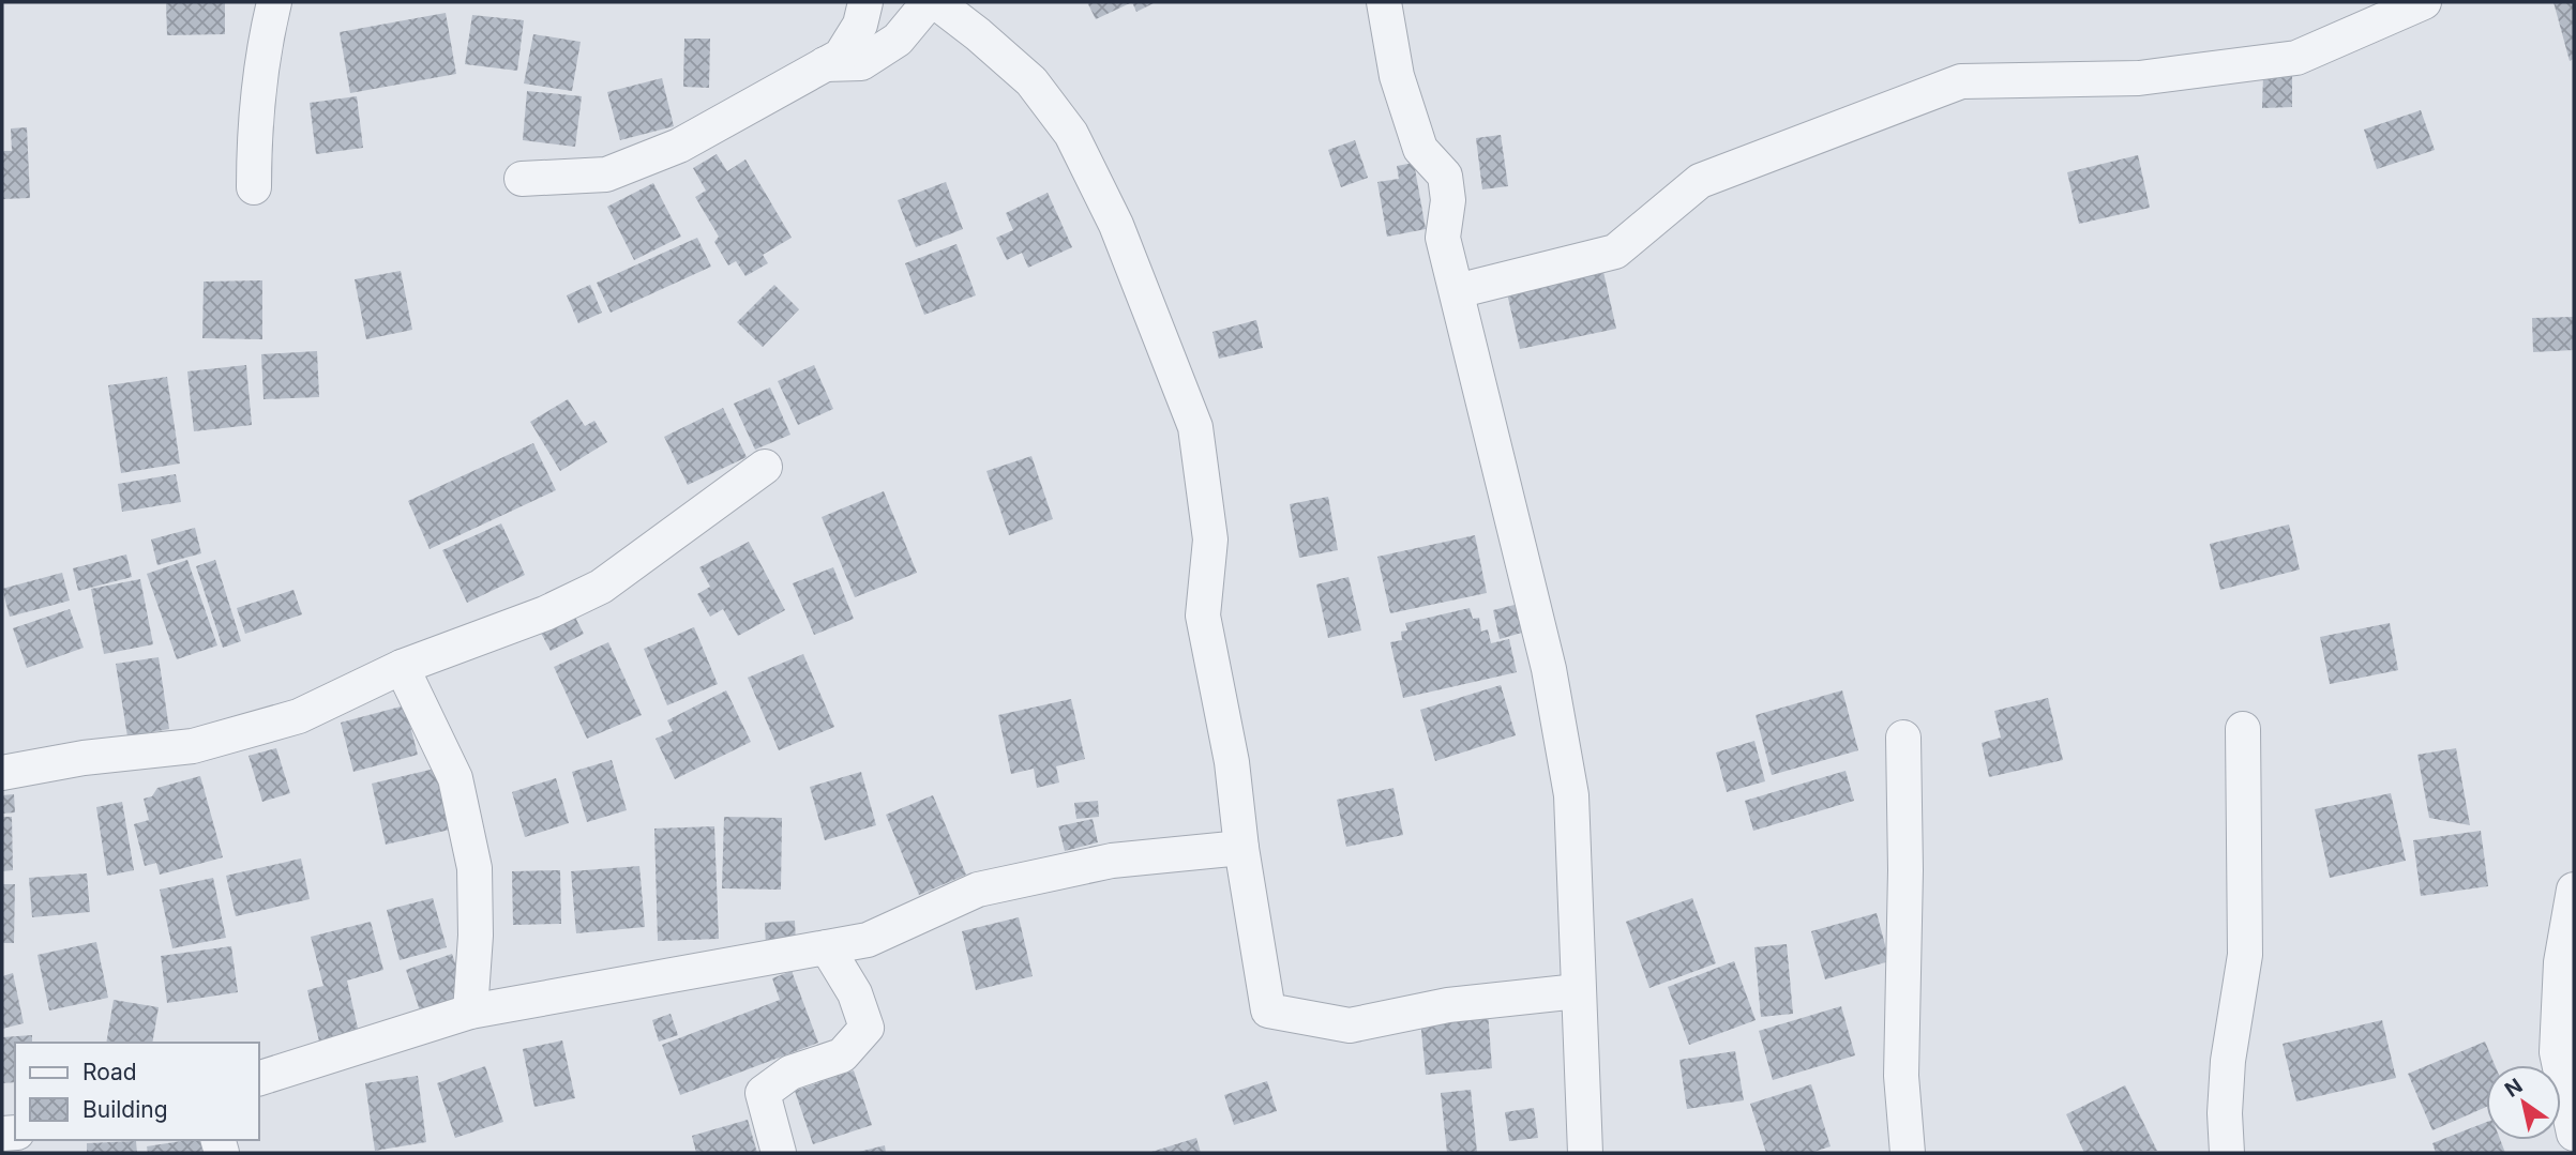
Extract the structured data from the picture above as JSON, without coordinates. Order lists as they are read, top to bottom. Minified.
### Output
{"legend":["Road","Building"],"north":"top left"}
